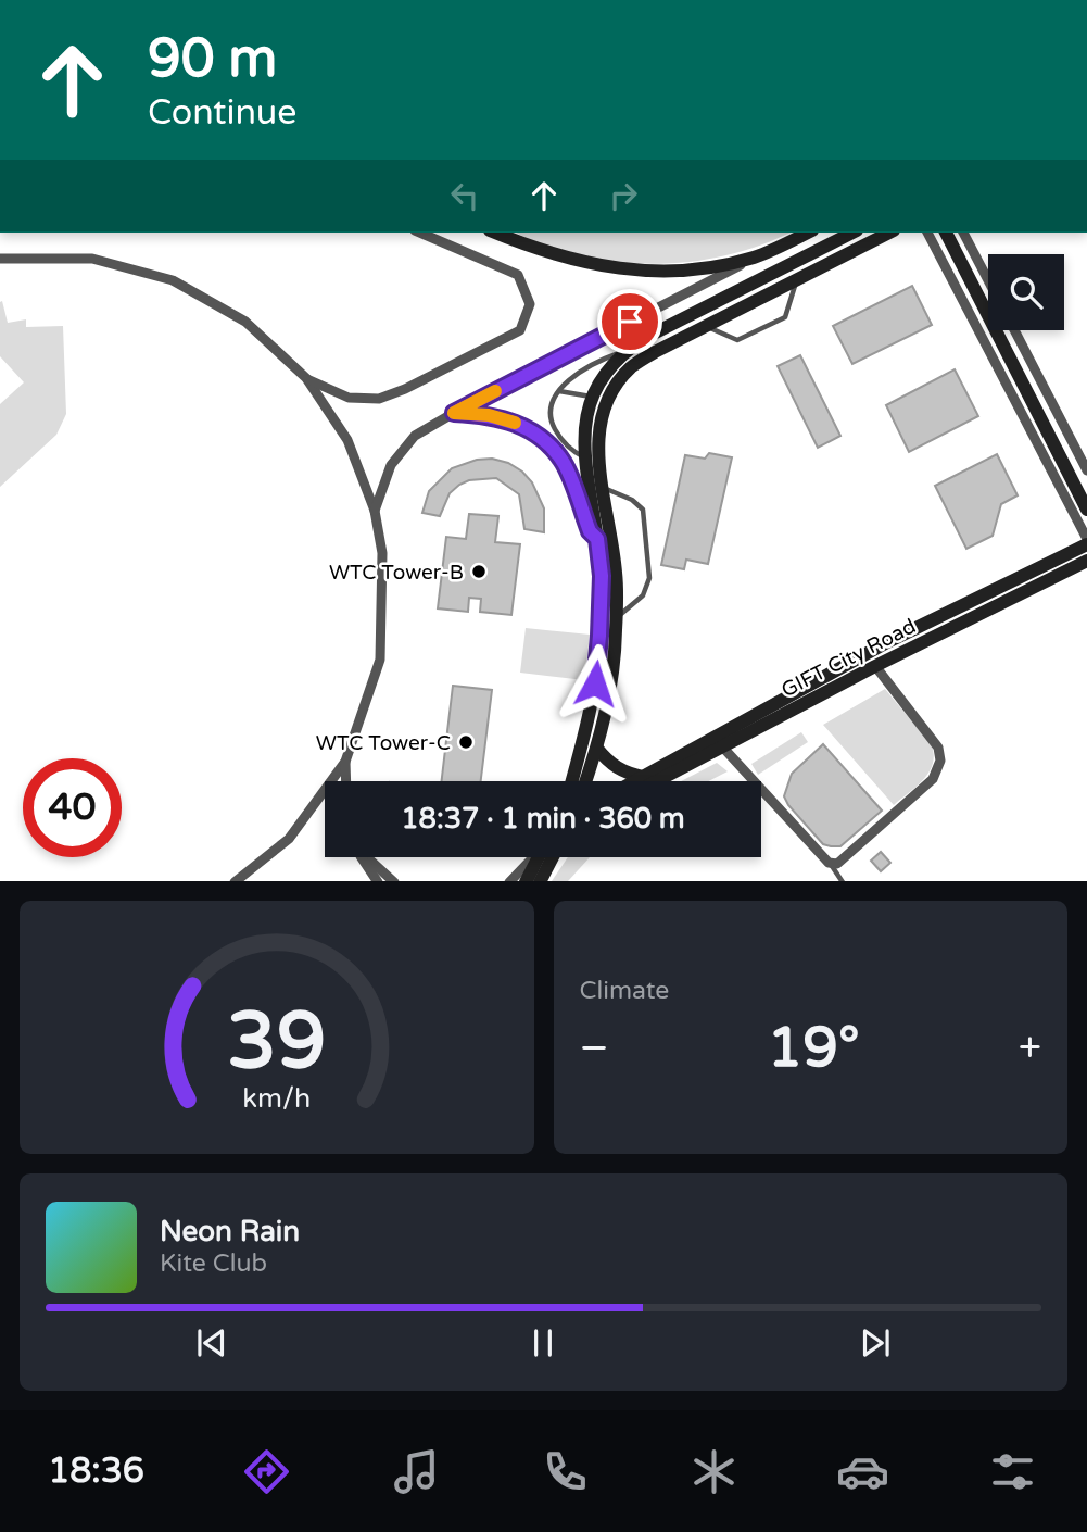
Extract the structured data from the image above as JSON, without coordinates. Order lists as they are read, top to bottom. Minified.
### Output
{"streets":{"street":["GIFT City Road"]},"places":["WTC Tower-B","WTC Tower-C"],"page":{"turn":["90 m","Continue"],"limit":"40","trip":"18:37 · 1 min · 360 m","tile":"Climate","heat":["−","19°","+"],"song":["Neon Rain","Kite Club"],"tabs":"18:36","gauge":["39","km/h"]}}
